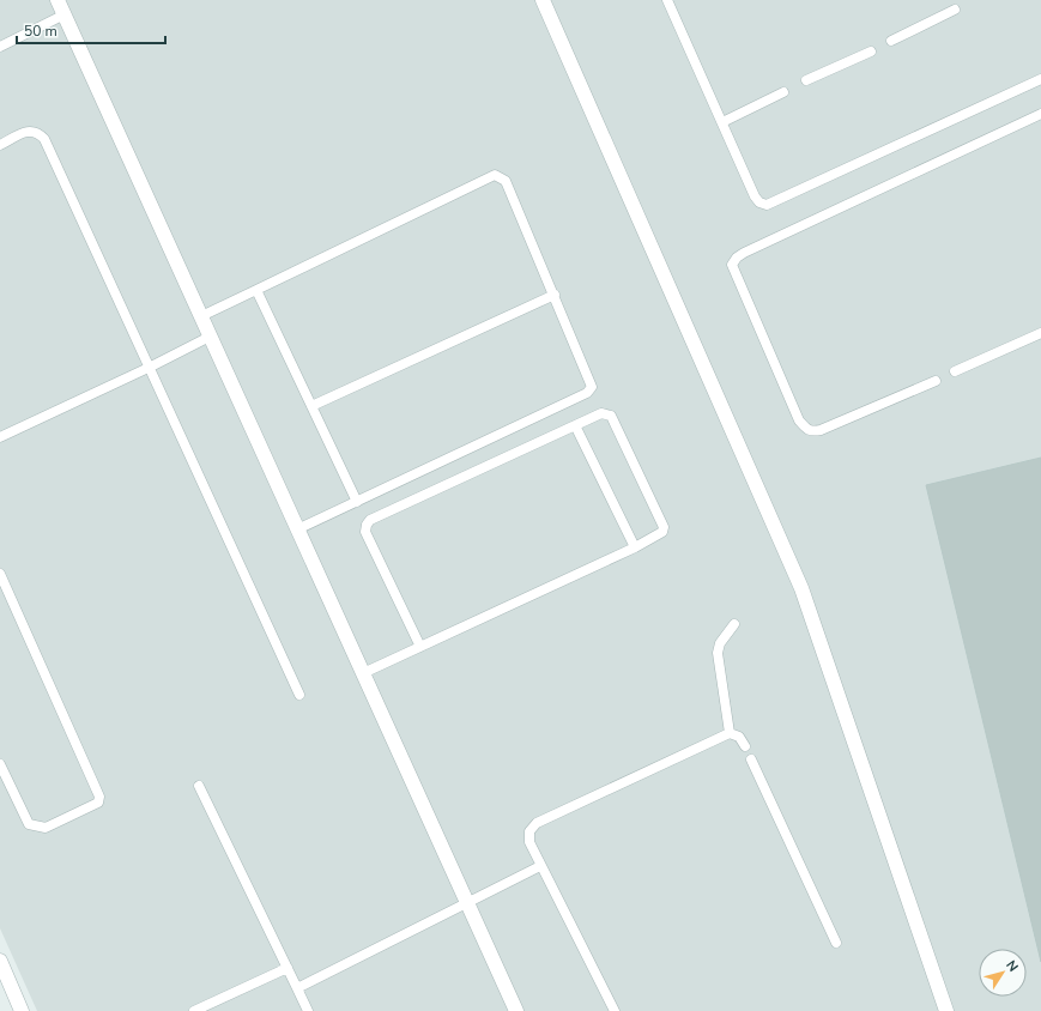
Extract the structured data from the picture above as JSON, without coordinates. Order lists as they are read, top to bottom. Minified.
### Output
{"scale_bar":"50 m","north":"top right"}
